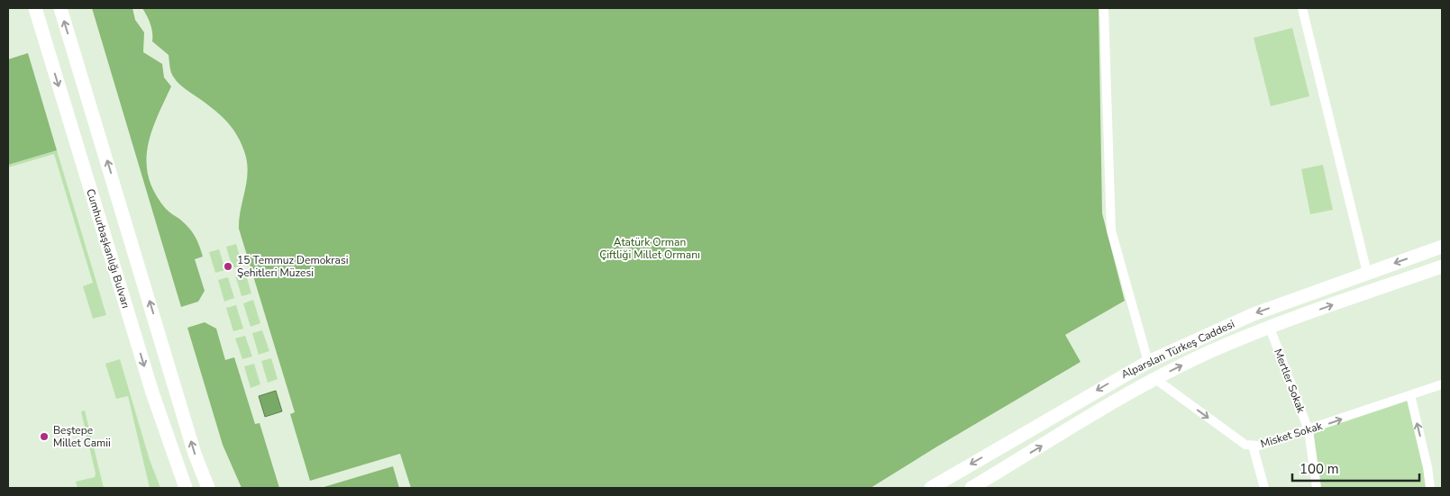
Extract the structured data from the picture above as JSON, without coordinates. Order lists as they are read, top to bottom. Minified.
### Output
{"streets":{"main road":["Cumhurbaşkanlığı Bulvarı","Alparslan Türkeş Caddesi"],"street":["Mertler Sokak","Misket Sokak"]},"crossings":[["Alparslan Türkeş Caddesi","Mertler Sokak"],["Alparslan Türkeş Caddesi","Misket Sokak"],["Mertler Sokak","Misket Sokak"]],"one_way":["Misket Sokak"],"parks":["Atatürk Orman Çiftliği Millet Ormanı"],"places":["15 Temmuz Demokrasi Şehitleri Müzesi","Beştepe Millet Camii"],"scale_bar":"100 m"}
